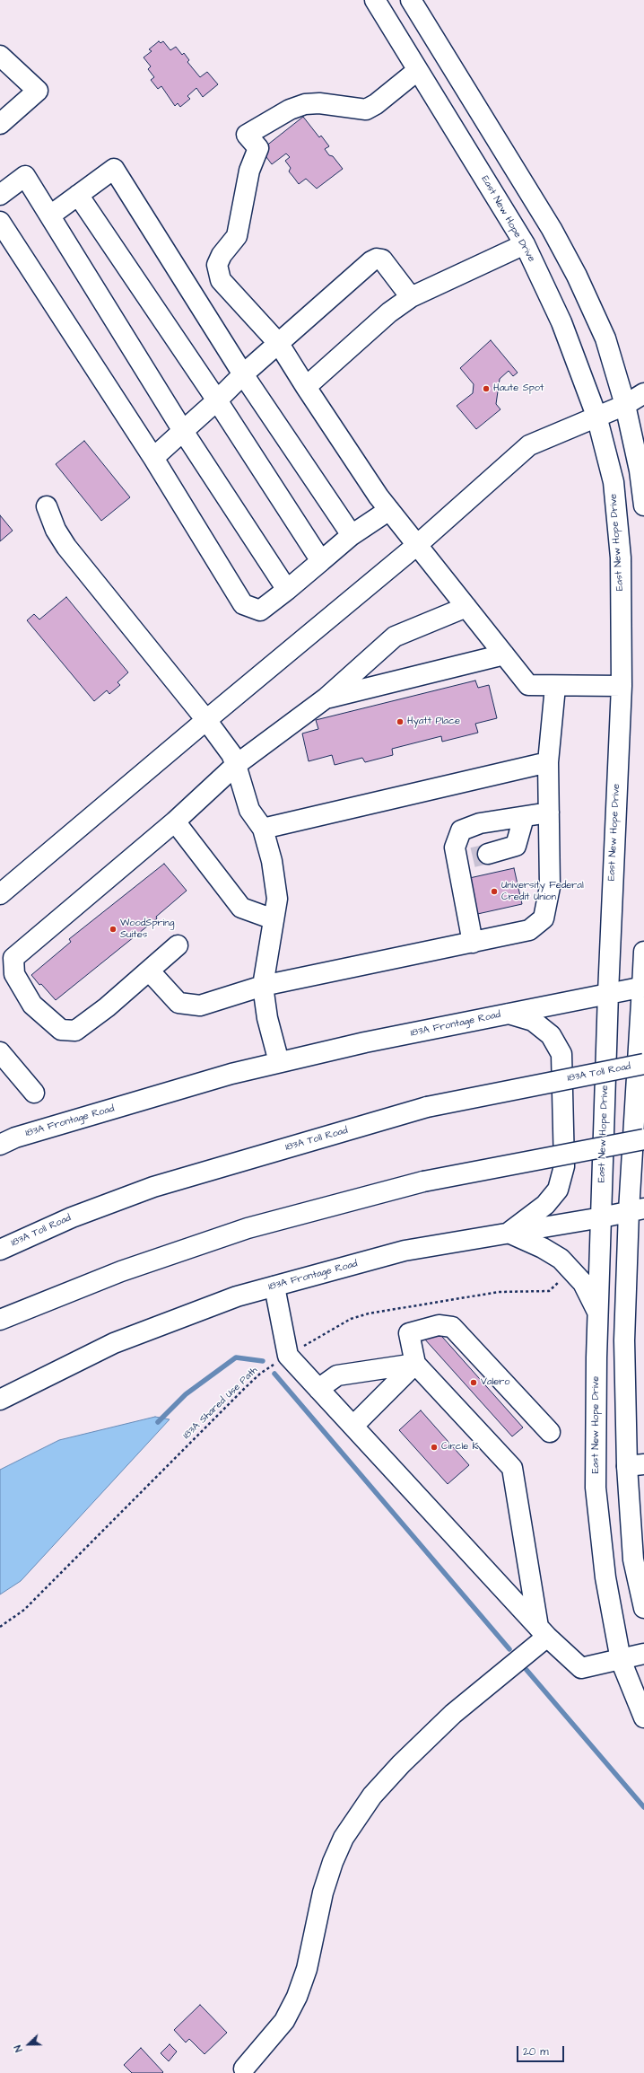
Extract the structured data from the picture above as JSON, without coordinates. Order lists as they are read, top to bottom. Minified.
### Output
{"streets":{"main road":["East New Hope Drive","183A Frontage Road","183A Toll Road"],"path":["183A Shared Use Path"]},"crossings":[["East New Hope Drive","183A Frontage Road"]],"places":["Haute Spot","Hyatt Place","University Federal Credit Union","WoodSpring Suites","Valero","Circle K"],"scale_bar":"20 m","north":"left"}
